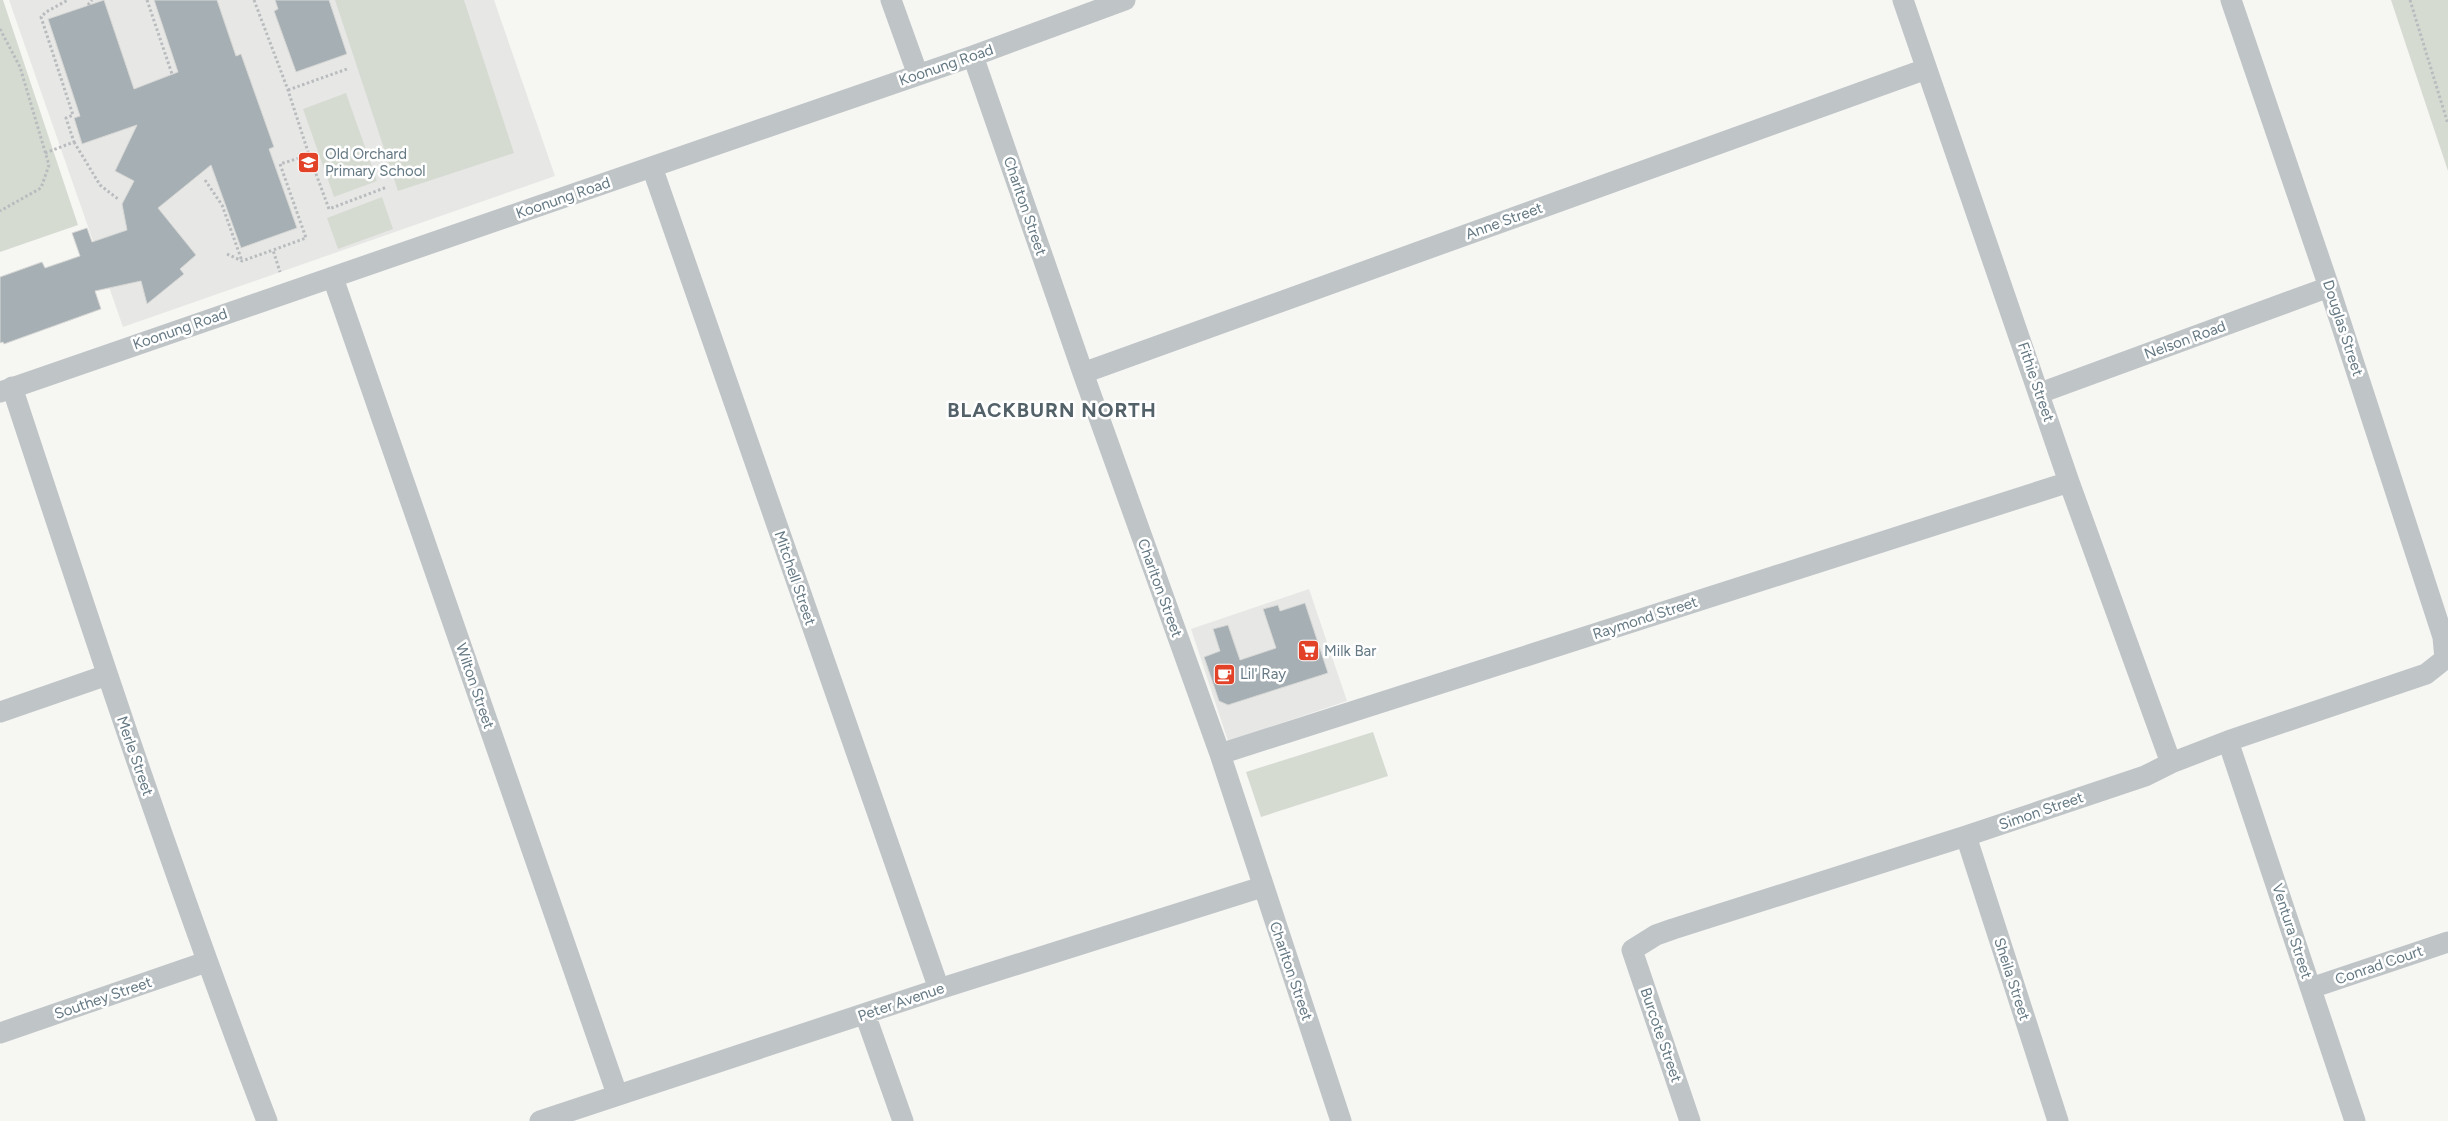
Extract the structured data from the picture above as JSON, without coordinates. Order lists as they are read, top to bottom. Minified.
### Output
{"streets":{"street":["Koonung Road","Charlton Street","Anne Street","Douglas Street","Nelson Road","Fithie Street","Mitchell Street","Raymond Street","Wilton Street","Merle Street","Simon Street","Ventura Street","Conrad Court","Sheila Street","Southey Street","Peter Avenue","Burcote Street"]},"crossings":[["Koonung Road","Charlton Street"],["Koonung Road","Mitchell Street"],["Koonung Road","Wilton Street"],["Koonung Road","Merle Street"],["Charlton Street","Anne Street"],["Charlton Street","Raymond Street"],["Charlton Street","Peter Avenue"],["Anne Street","Fithie Street"],["Douglas Street","Nelson Road"],["Douglas Street","Simon Street"],["Nelson Road","Fithie Street"],["Fithie Street","Raymond Street"],["Fithie Street","Simon Street"],["Mitchell Street","Peter Avenue"],["Wilton Street","Peter Avenue"],["Merle Street","Southey Street"],["Simon Street","Ventura Street"],["Simon Street","Sheila Street"],["Simon Street","Burcote Street"],["Ventura Street","Conrad Court"]],"districts":["BLACKBURN NORTH"],"places":{"school or university":["Old Orchard Primary School"],"supermarket":["Milk Bar"],"cafe":["Lil' Ray"]}}
